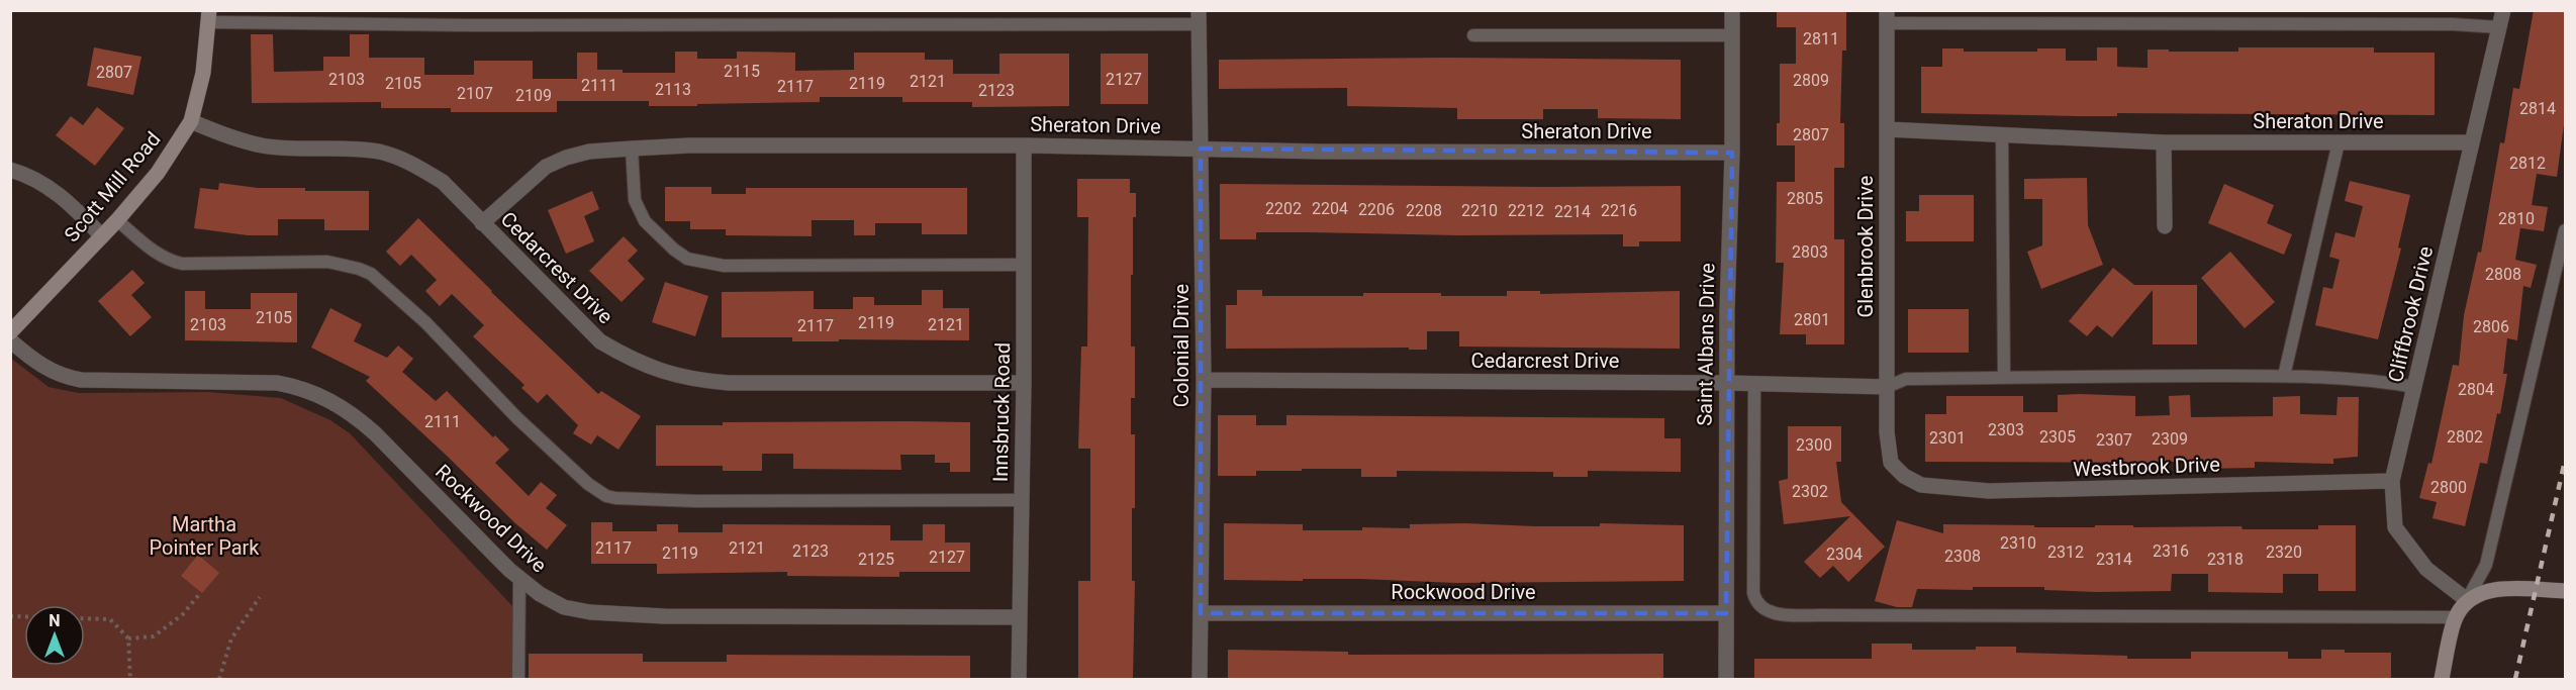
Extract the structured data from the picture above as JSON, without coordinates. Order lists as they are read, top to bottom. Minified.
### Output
{"streets":{"street":["Sheraton Drive","Scott Mill Road","Glenbrook Drive","Cedarcrest Drive","Cliffbrook Drive","Saint Albans Drive","Colonial Drive","Innsbruck Road","Westbrook Drive","Rockwood Drive"]},"crossings":[["Sheraton Drive","Glenbrook Drive"],["Sheraton Drive","Cedarcrest Drive"],["Sheraton Drive","Cliffbrook Drive"],["Sheraton Drive","Saint Albans Drive"],["Sheraton Drive","Colonial Drive"],["Sheraton Drive","Innsbruck Road"],["Scott Mill Road","Cedarcrest Drive"],["Glenbrook Drive","Cedarcrest Drive"],["Glenbrook Drive","Westbrook Drive"],["Cedarcrest Drive","Saint Albans Drive"],["Cedarcrest Drive","Colonial Drive"],["Cedarcrest Drive","Innsbruck Road"],["Cliffbrook Drive","Westbrook Drive"],["Saint Albans Drive","Rockwood Drive"],["Colonial Drive","Rockwood Drive"],["Innsbruck Road","Rockwood Drive"]],"parks":["Martha Pointer Park"],"house_numbers":["2811","2115","2807","2103","2127","2809","2121","2105","2119","2111","2117","2113","2123","2107","2109","2814","2807","2812","2805","2202","2204","2206","2208","2210","2212","2216","2214","2810","2803","2808","2105","2801","2119","2103","2121","2117","2806","2804","2111","2303","2305","2802","2301","2309","2307","2300","2800","2302","2310","2117","2121","2123","2316","2312","2320","2119","2304","2308","2127","2125","2314","2318"],"north":"top"}
